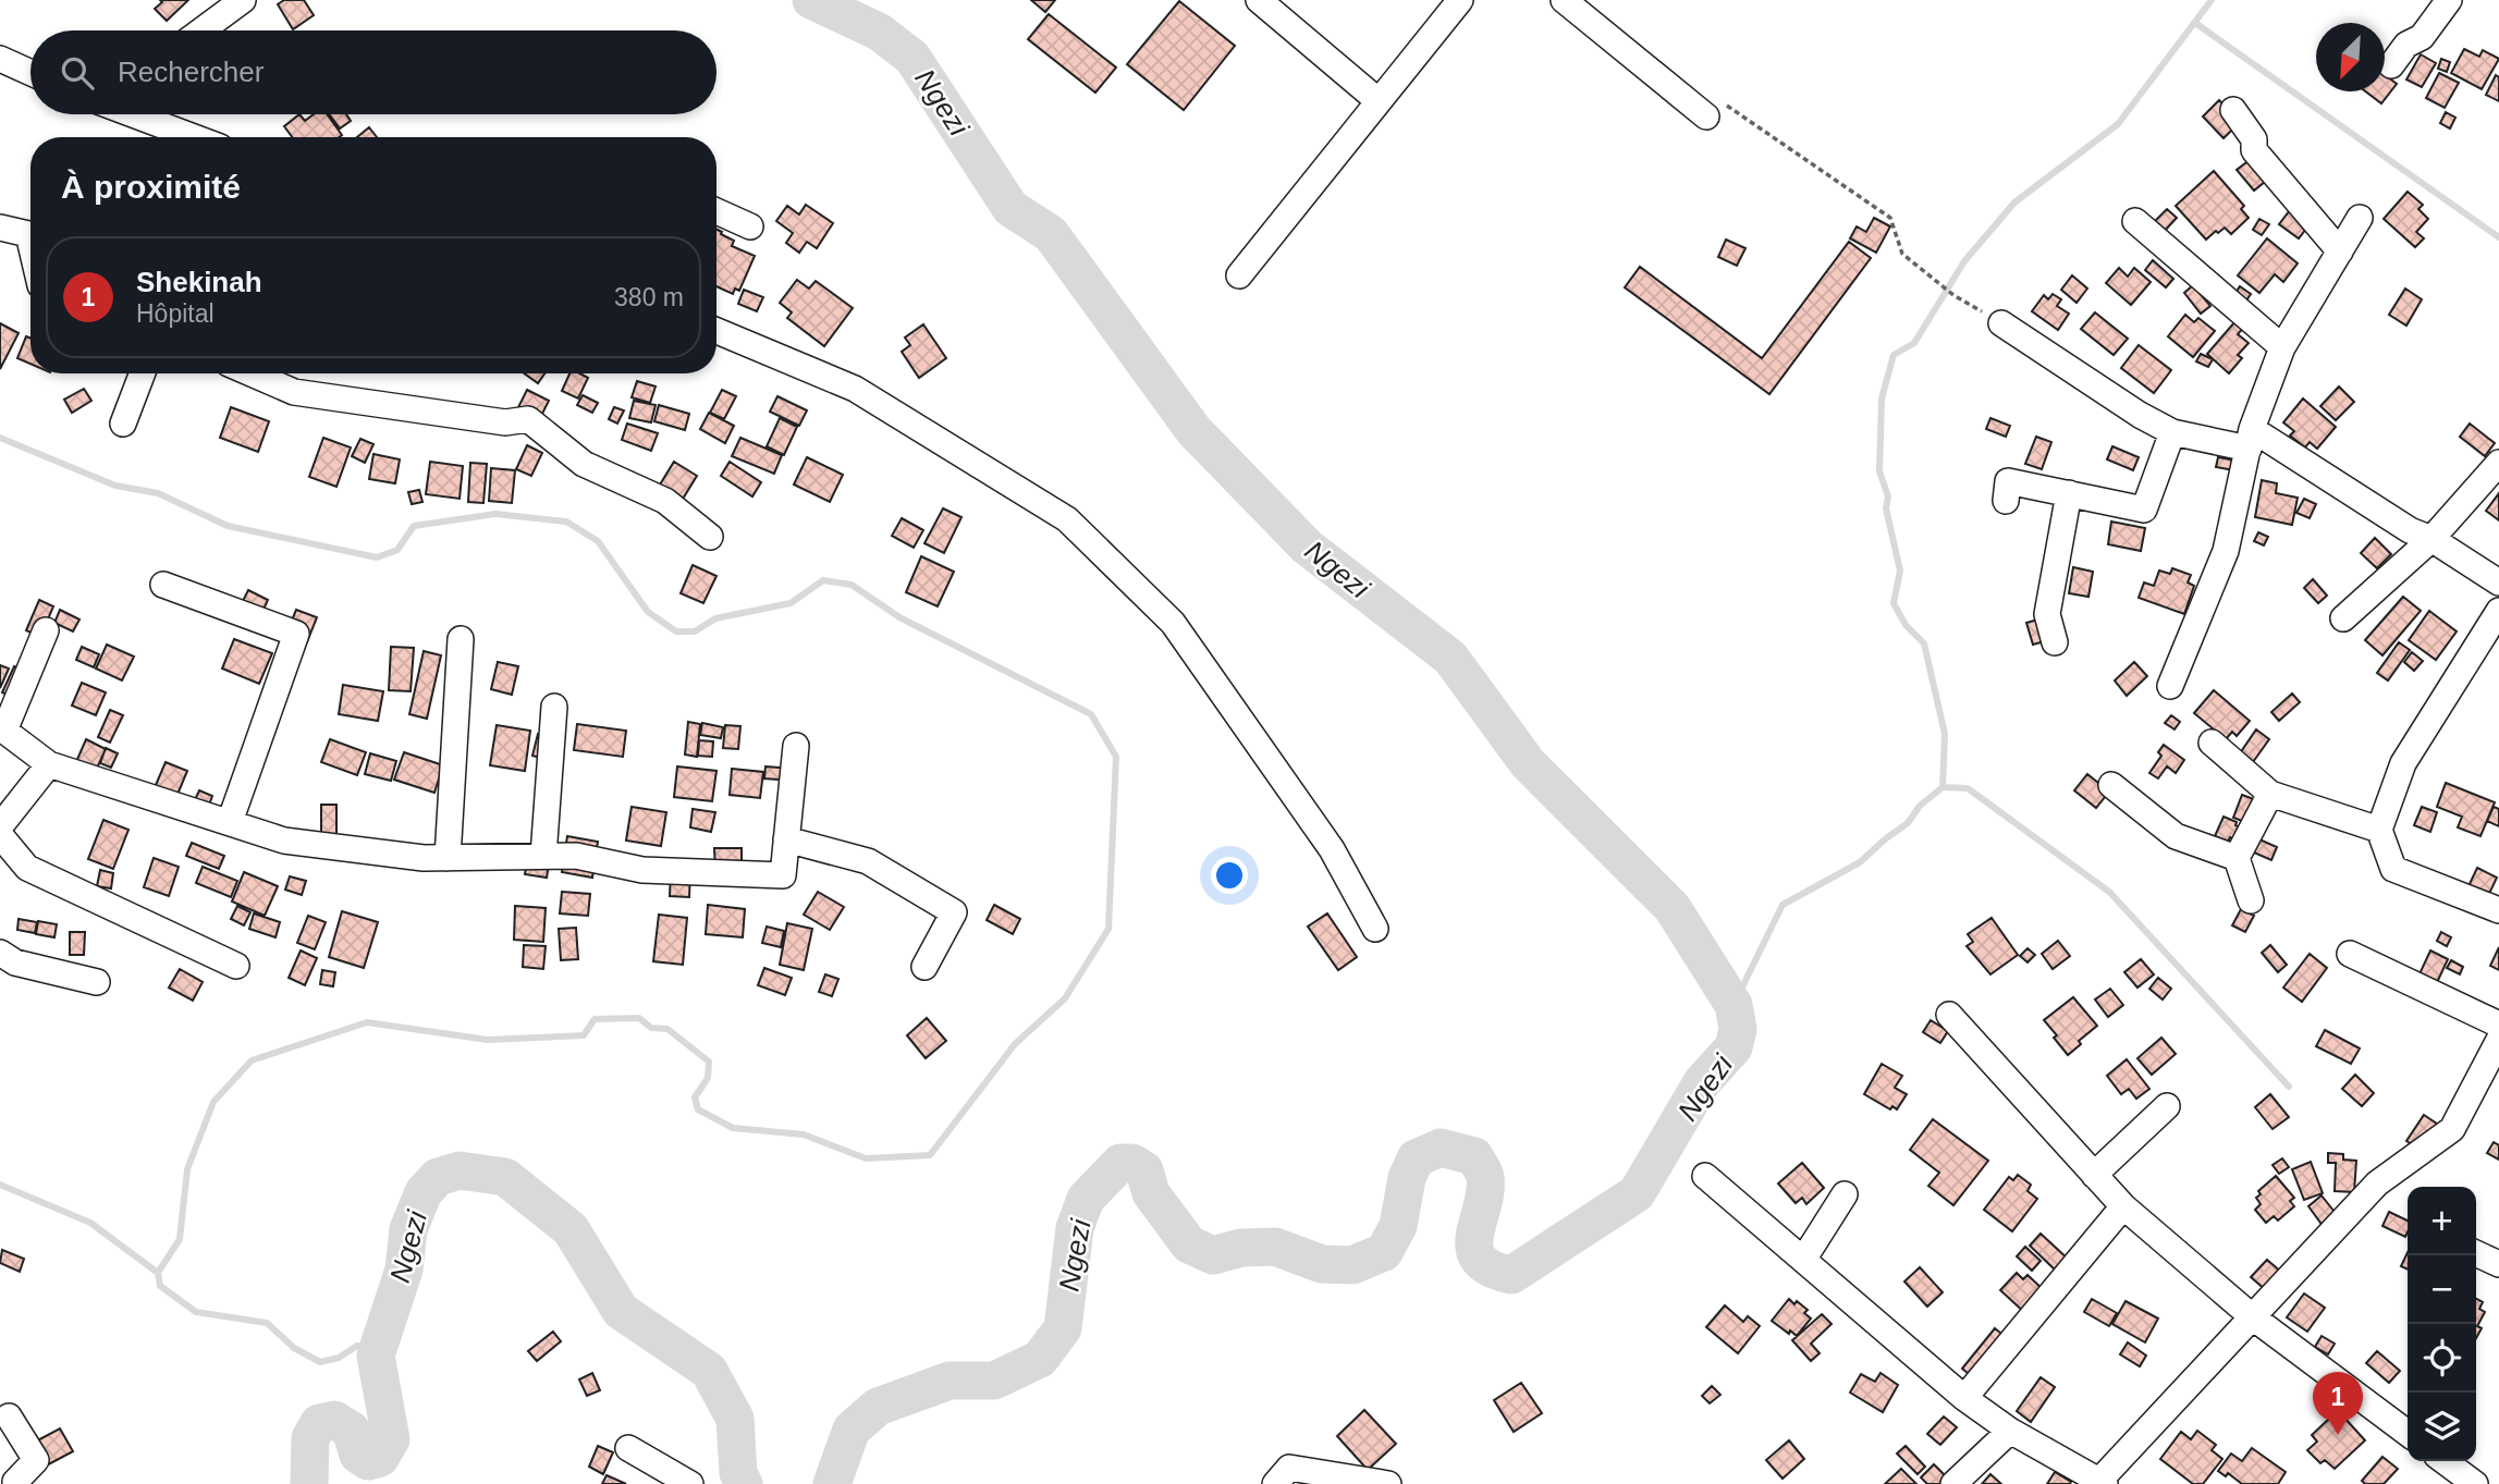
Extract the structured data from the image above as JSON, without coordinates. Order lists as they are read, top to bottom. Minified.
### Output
{"water":["Ngezi"],"north":"bottom left","page":{"search":"Rechercher","heading":"À proximité","list":[{"mark":"1","name":"Shekinah","note":"Hôpital","value":"380 m"}],"map_buttons":["+","−"],"pins":"1"}}
